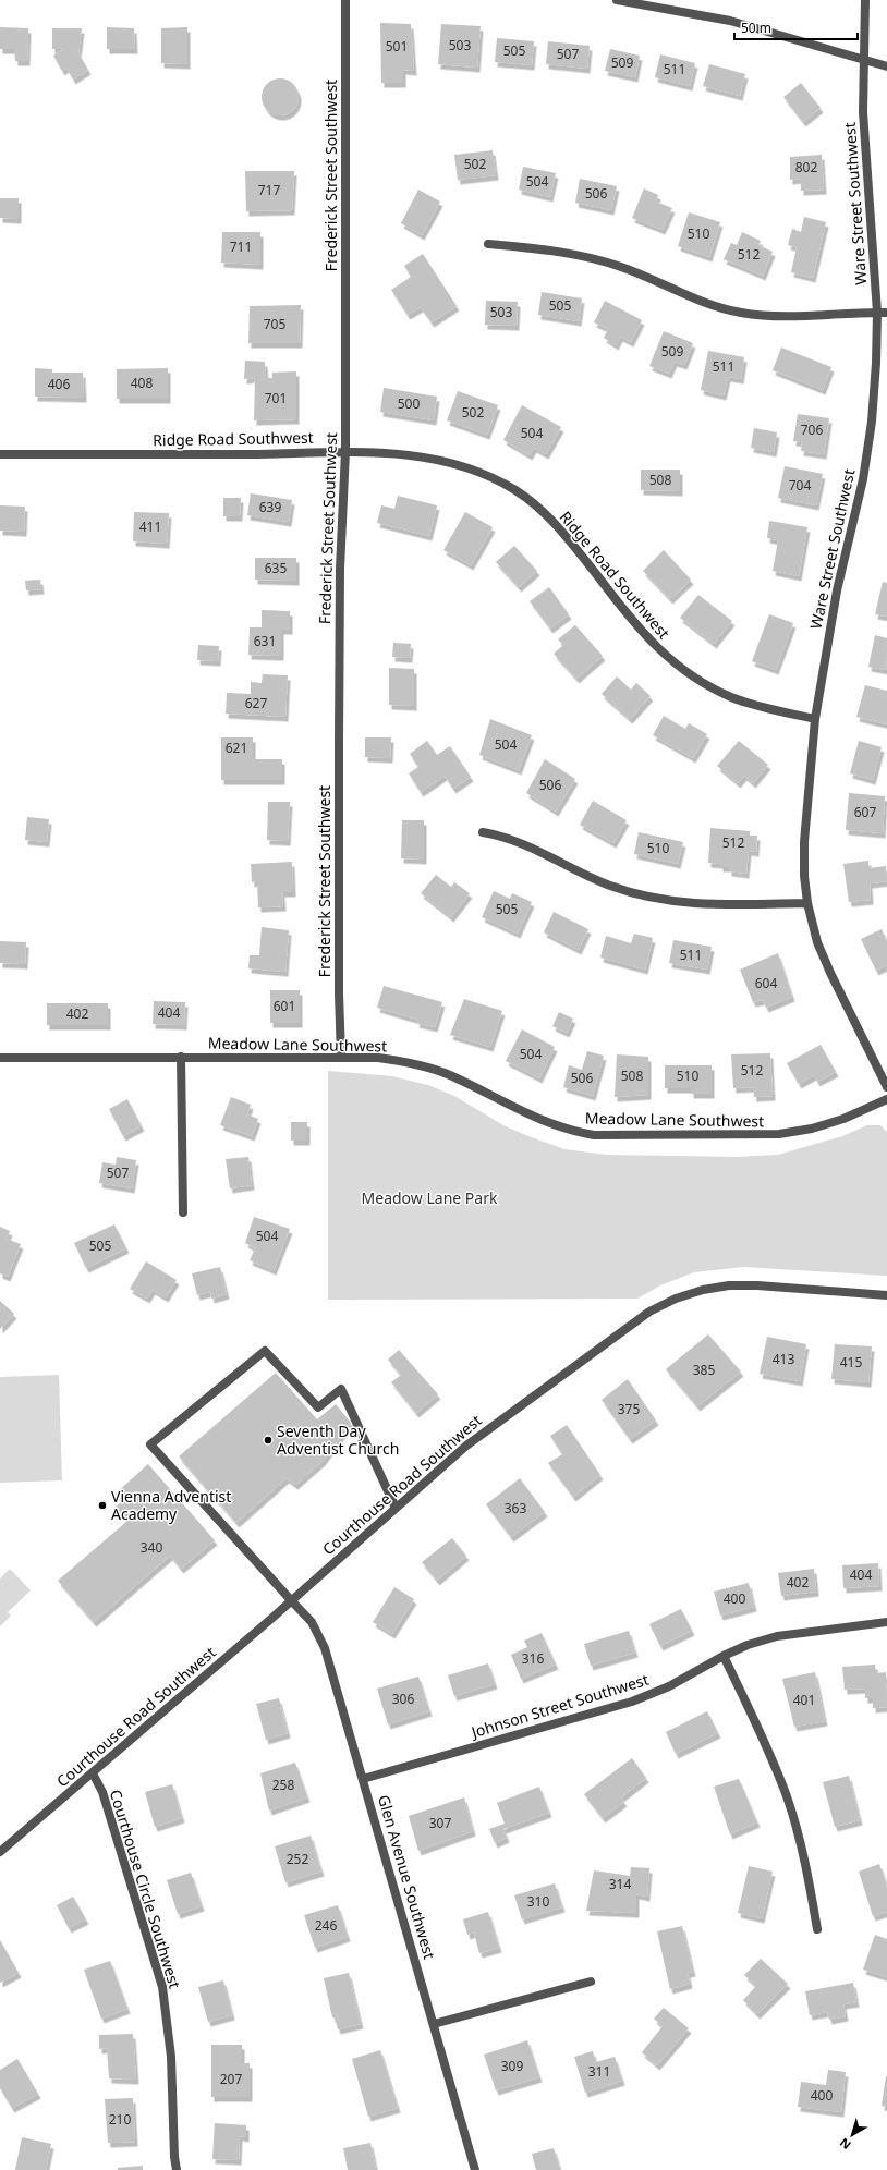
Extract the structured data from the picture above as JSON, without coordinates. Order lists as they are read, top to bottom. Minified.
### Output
{"streets":{"street":["Frederick Street Southwest","Ware Street Southwest","Ridge Road Southwest","Meadow Lane Southwest","Courthouse Road Southwest","Johnson Street Southwest","Glen Avenue Southwest","Courthouse Circle Southwest"]},"crossings":[["Frederick Street Southwest","Ridge Road Southwest"],["Frederick Street Southwest","Meadow Lane Southwest"],["Ware Street Southwest","Ridge Road Southwest"],["Courthouse Road Southwest","Glen Avenue Southwest"],["Courthouse Road Southwest","Courthouse Circle Southwest"],["Johnson Street Southwest","Glen Avenue Southwest"]],"parks":["Meadow Lane Park"],"places":["Seventh Day Adventist Church","Vienna Adventist Academy"],"house_numbers":["503","501","505","507","509","511","502","802","504","717","506","510","711","512","505","503","705","509","511","408","406","701","500","502","706","504","508","704","639","411","635","631","627","504","621","506","607","512","510","505","511","604","601","404","402","504","512","508","510","506","507","504","505","413","415","385","375","363","340","404","402","400","316","306","401","258","307","252","314","310","246","309","311","207","400","210"],"scale_bar":"50 m","north":"bottom left"}
